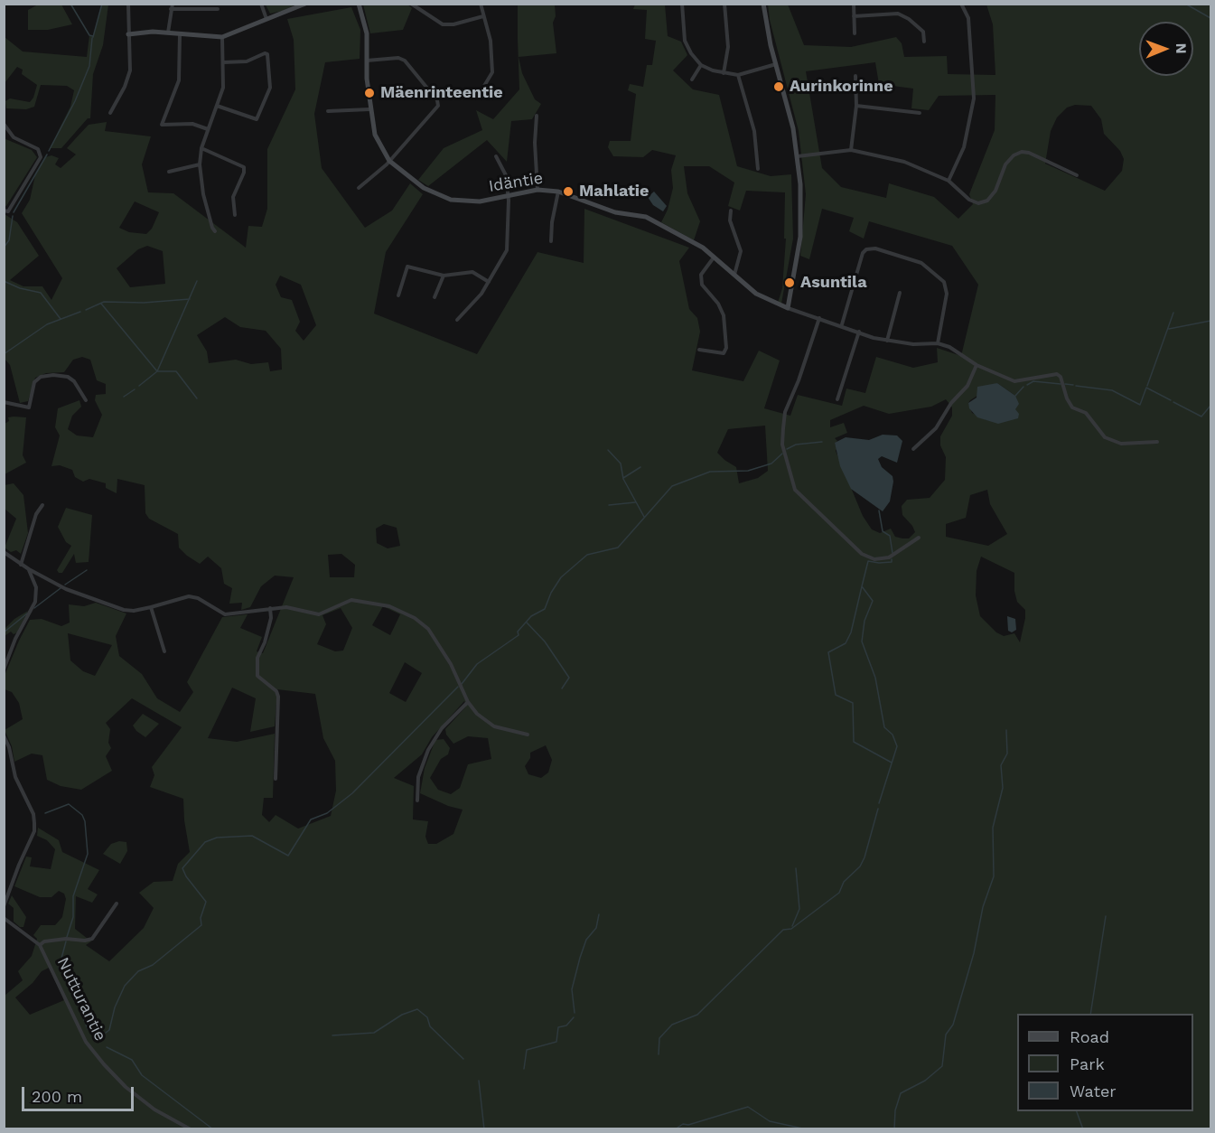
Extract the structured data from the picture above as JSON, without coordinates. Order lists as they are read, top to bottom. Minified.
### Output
{"streets":{"street":["Idäntie","Nutturantie"]},"places":["Aurinkorinne","Mäenrinteentie","Mahlatie","Asuntila"],"legend":["Road","Park","Water"],"scale_bar":"200 m","north":"right"}
